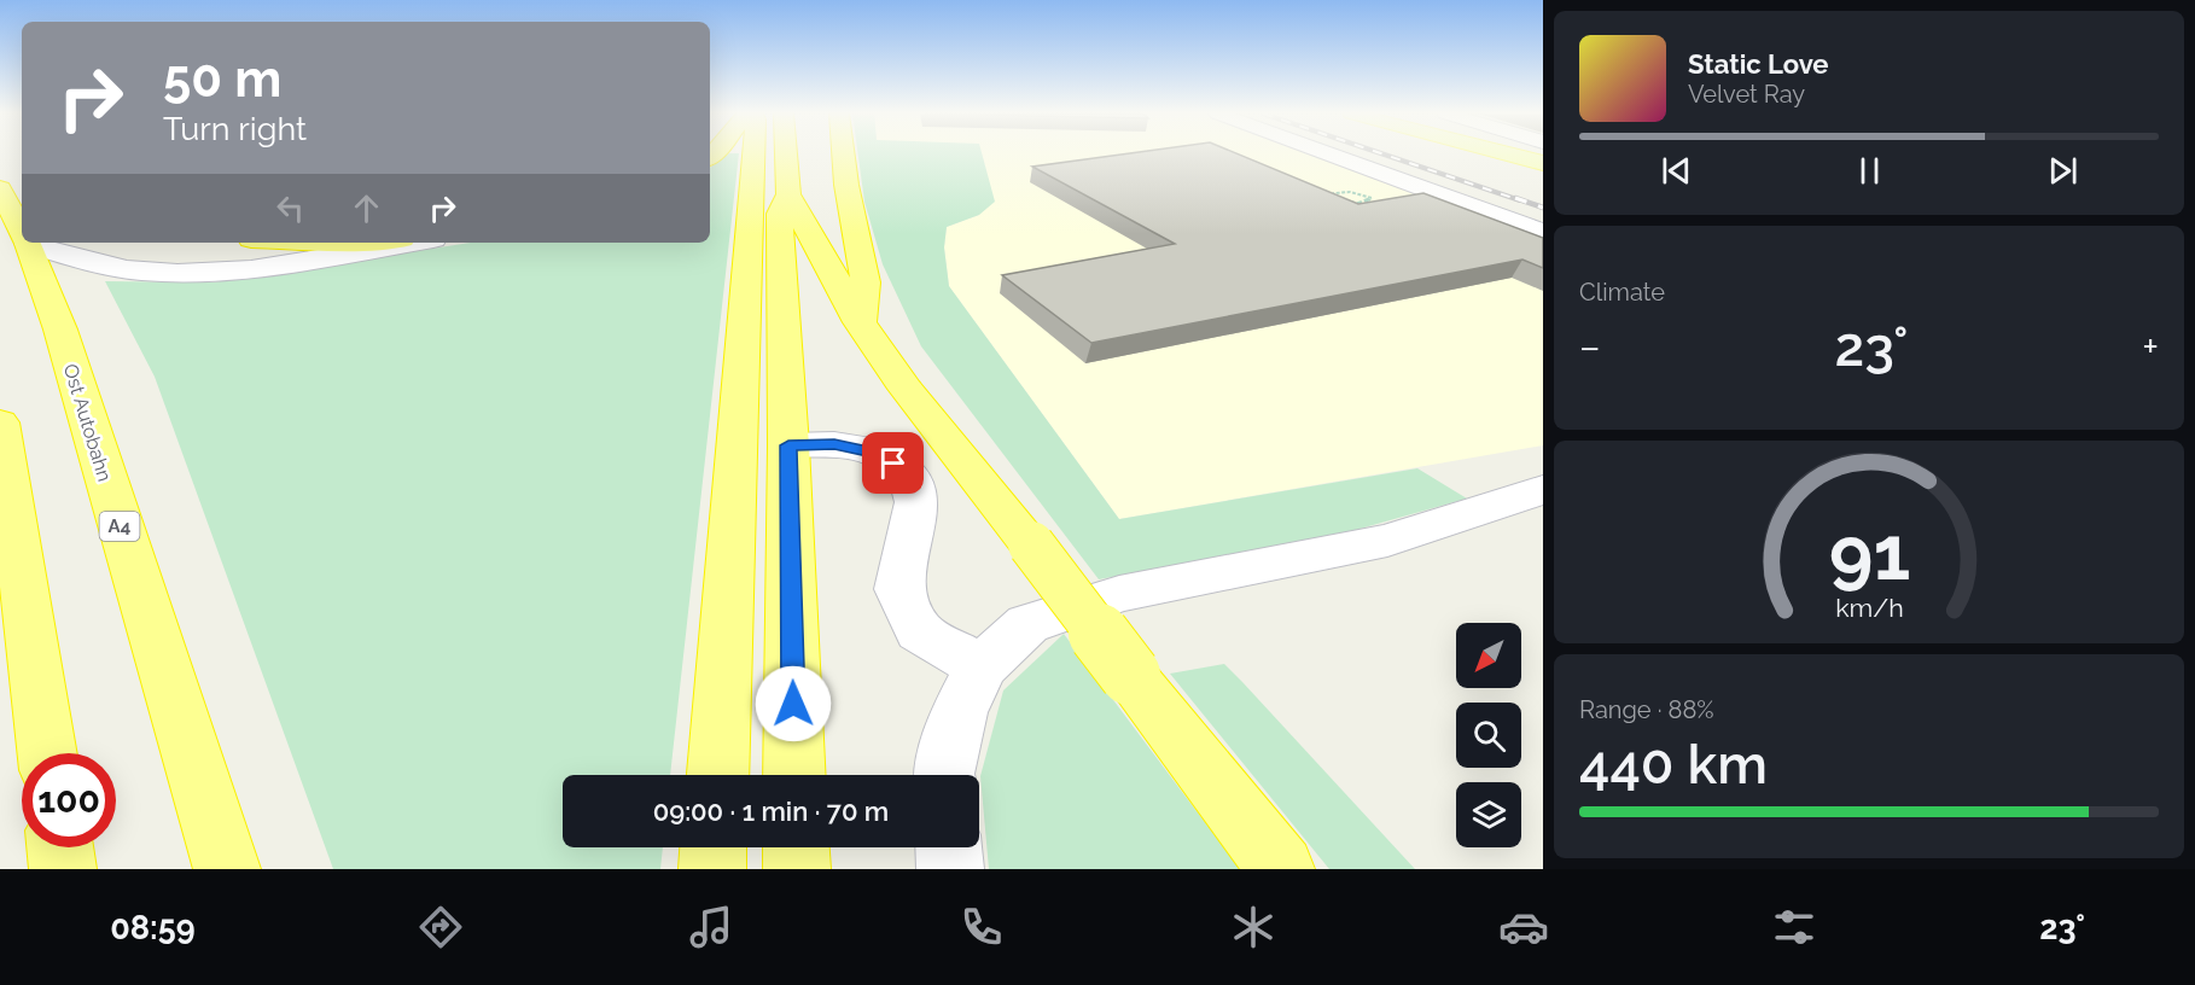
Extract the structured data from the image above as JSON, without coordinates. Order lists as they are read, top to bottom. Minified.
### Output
{"streets":{"highway":["Ost Autobahn","A4"]},"north":"bottom left","page":{"turn":["50 m","Turn right"],"song":["Static Love","Velvet Ray"],"tile":["Climate",["Range · 88%","440 km"]],"heat":["−","23°","+"],"limit":"100","trip":"09:00 · 1 min · 70 m","tabs":["08:59","23°"],"gauge":["91","km/h"]}}
